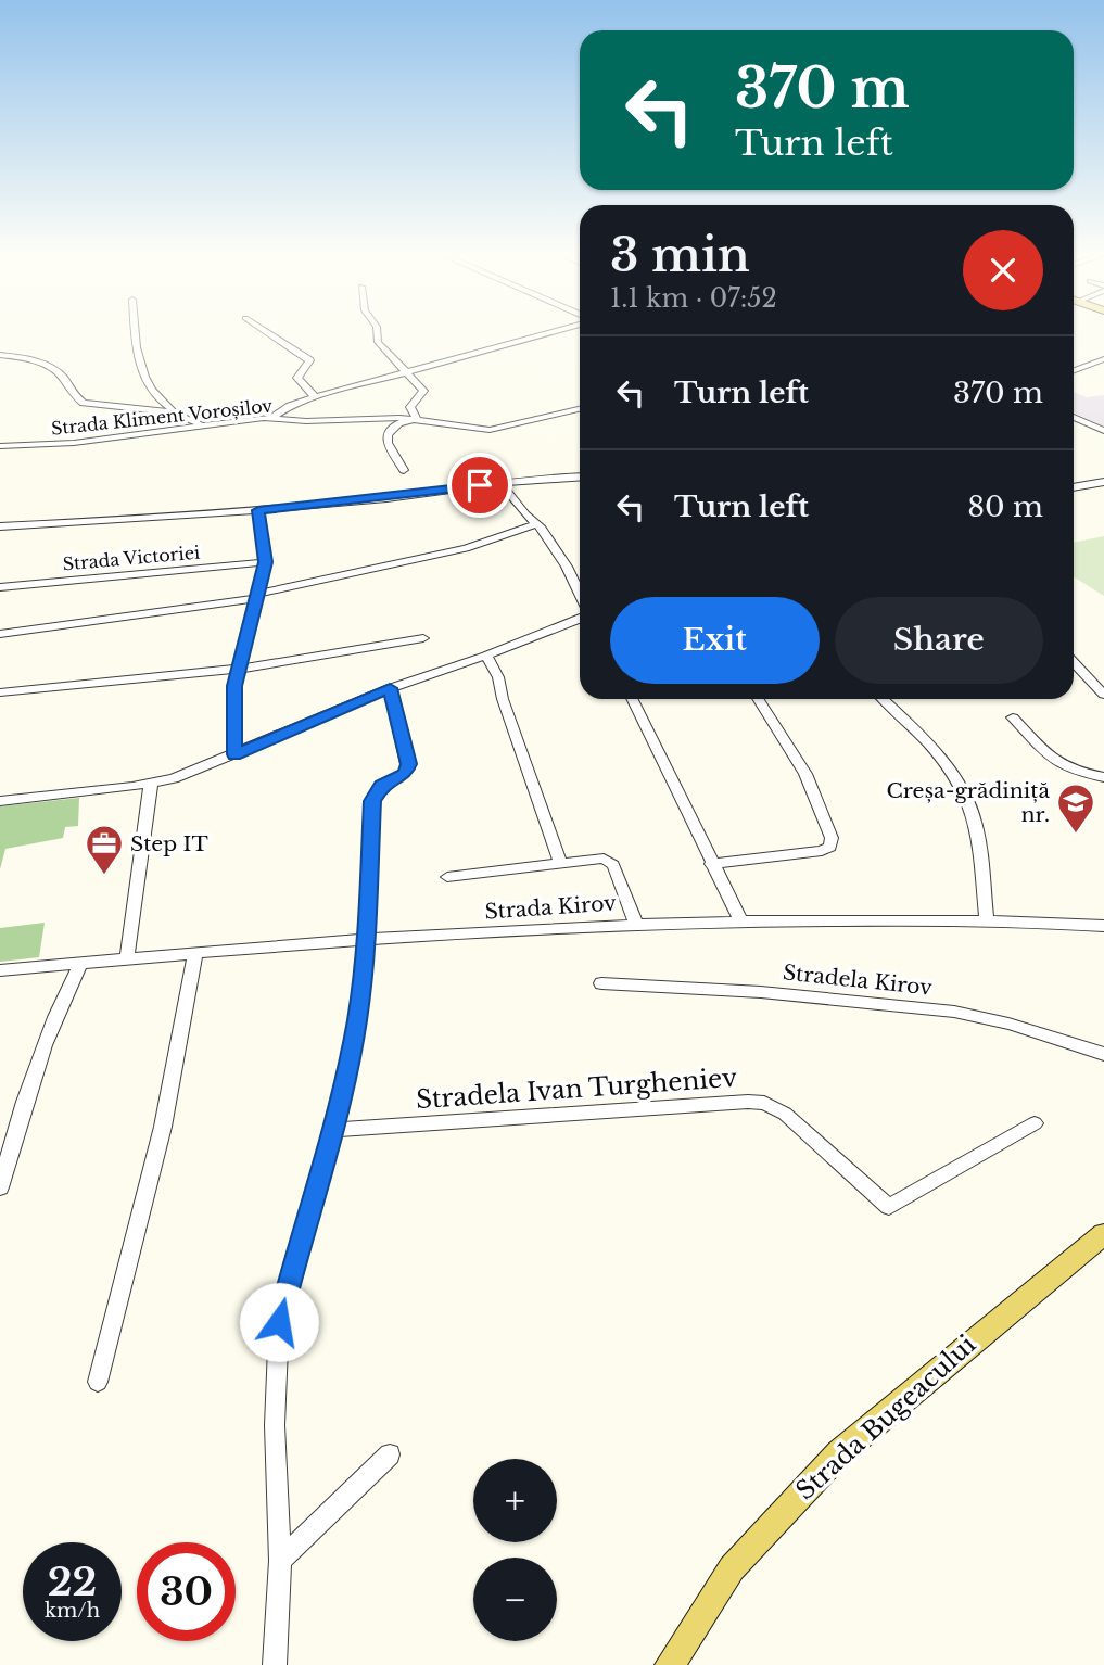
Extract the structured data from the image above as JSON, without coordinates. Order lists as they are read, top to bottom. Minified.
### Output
{"streets":{"main road":["Strada Bugeacului"],"street":["Strada Kliment Voroșilov","Strada Victoriei","Strada Kirov","Stradela Kirov","Stradela Ivan Turgheniev"]},"places":{"school or university":["Creșa-grădiniță nr."],"office":["Step IT"]},"page":{"turn":["370 m","Turn left"],"heading":["3 min","1.1 km · 07:52"],"list":[{"name":"Turn left","value":"370 m"},{"name":"Turn left","value":"80 m"}],"buttons":["Exit","Share"],"map_buttons":["+","−"],"speed":"22 km/h","limit":"30"}}
